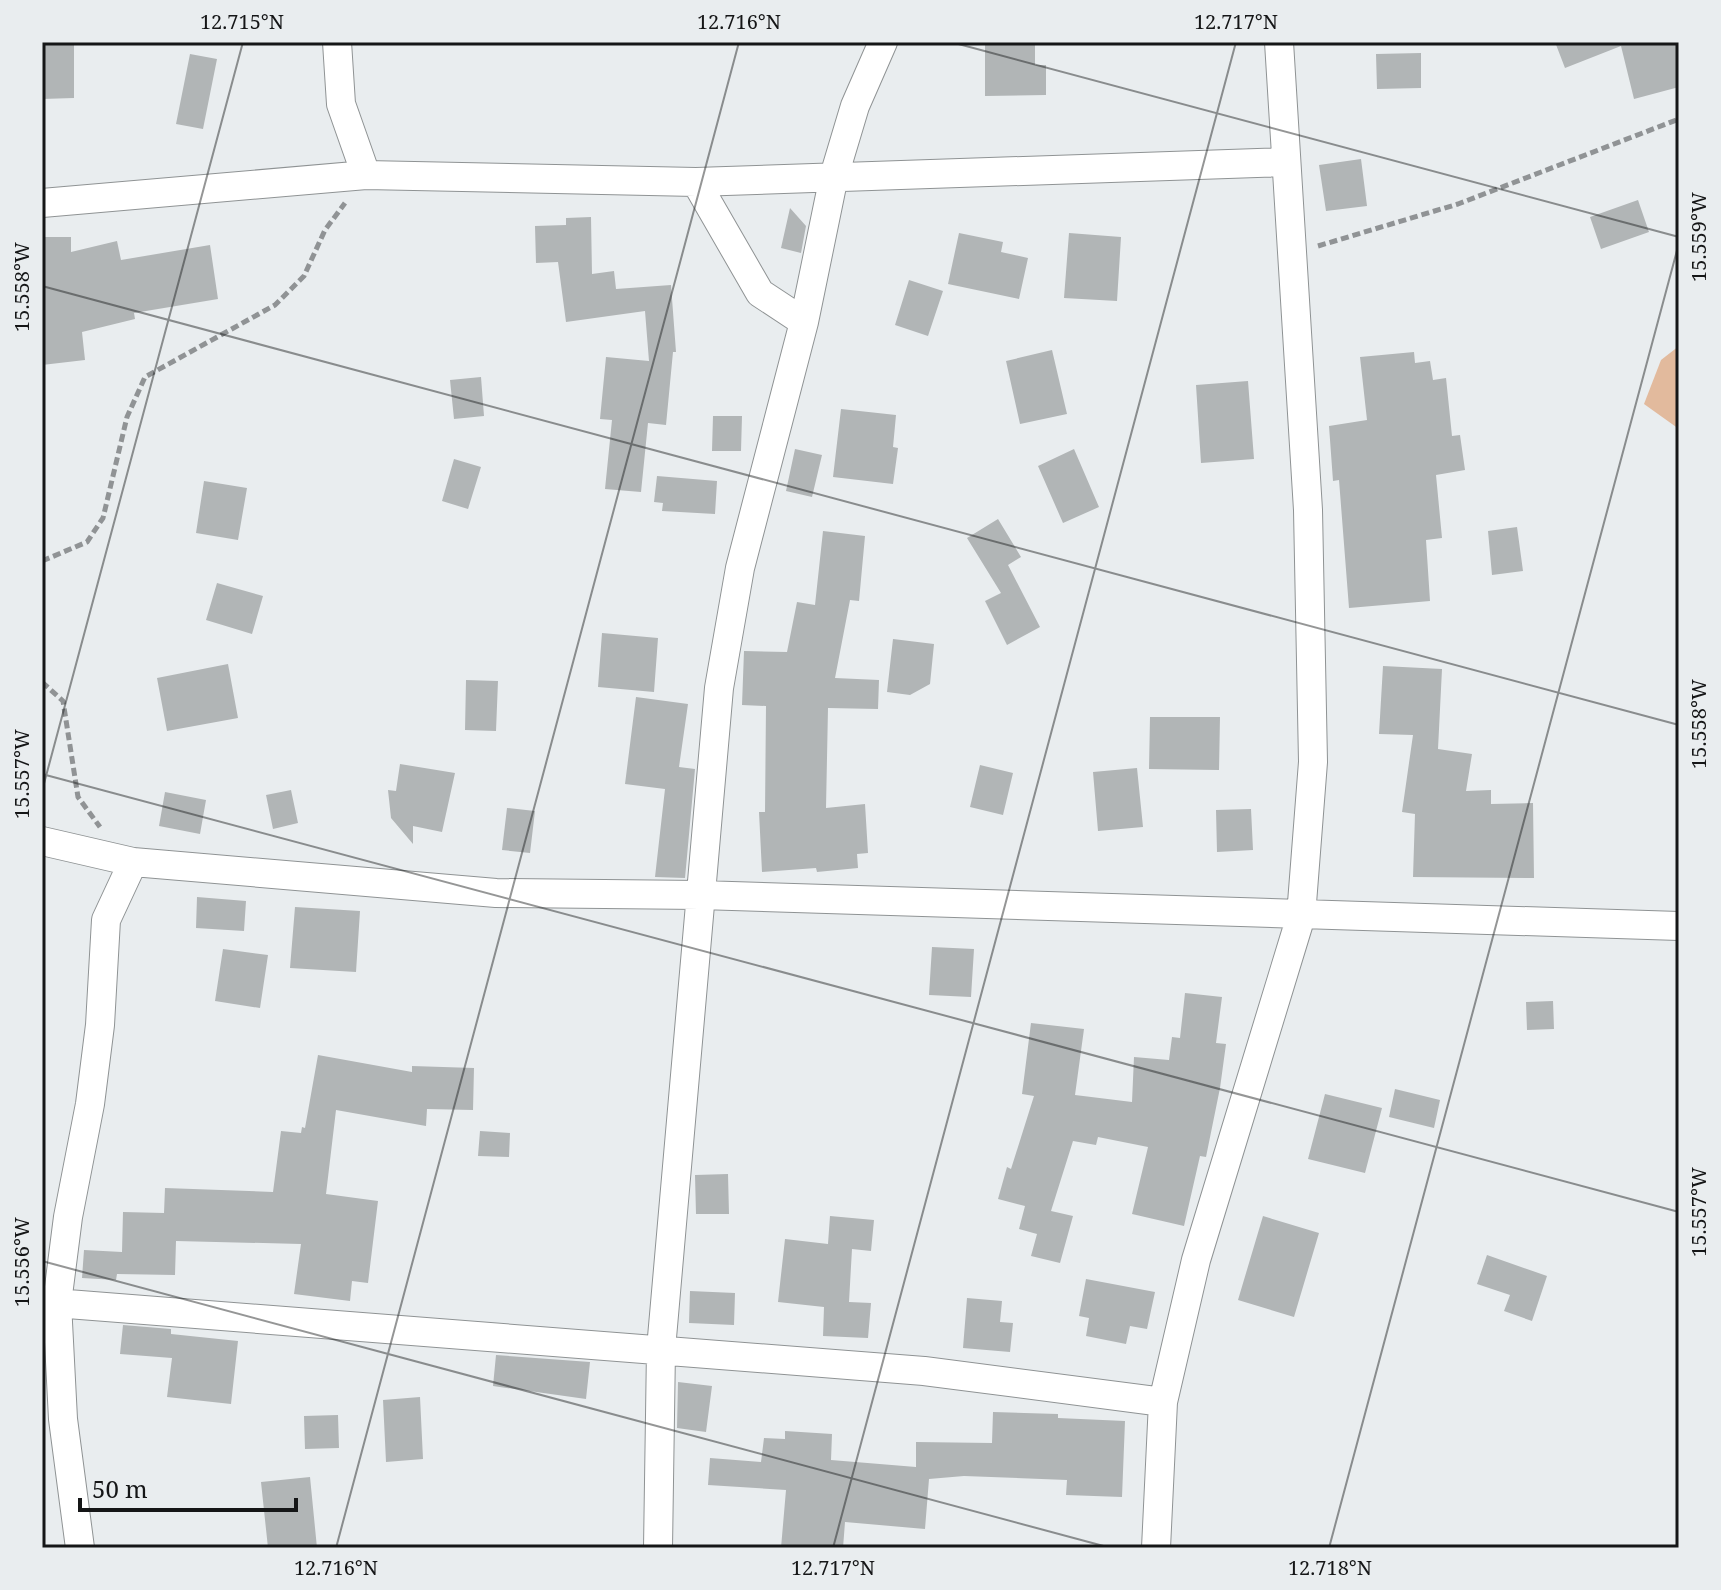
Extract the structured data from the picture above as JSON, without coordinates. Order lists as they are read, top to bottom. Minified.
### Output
{"scale_bar":"50 m","coordinates":["12.715°N","12.716°N","12.717°N","15.559°W","15.558°W","15.557°W","15.556°W","12.718°N"]}
